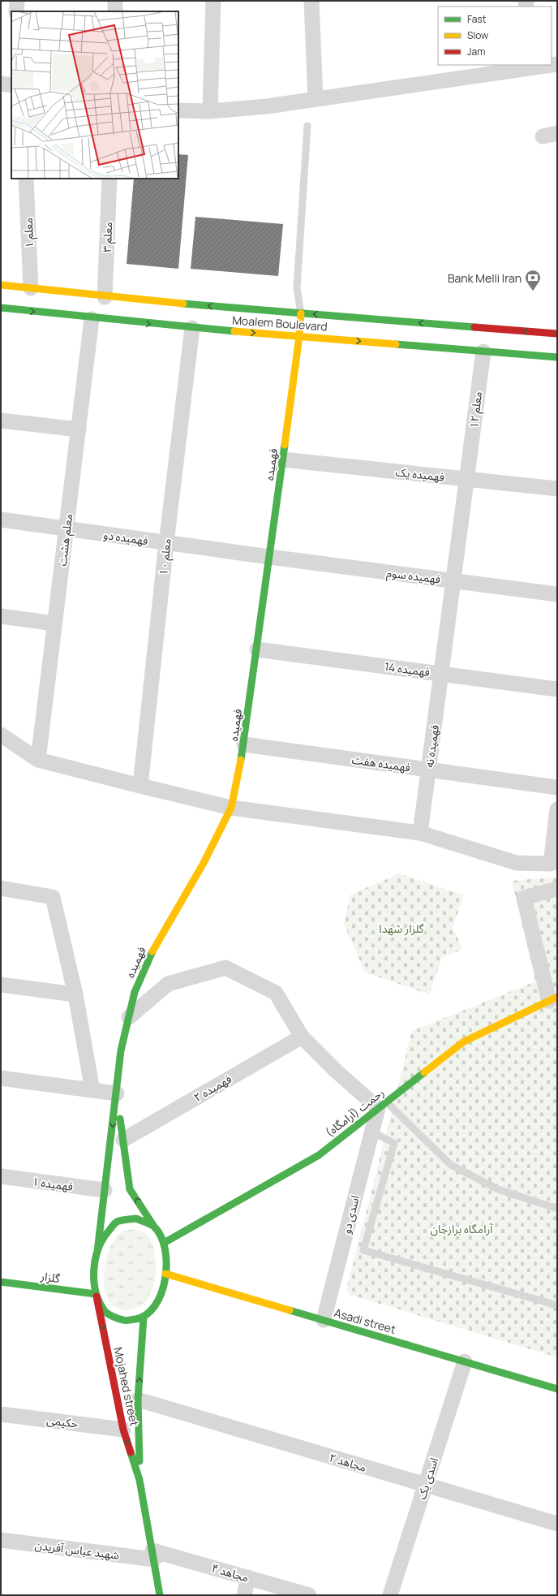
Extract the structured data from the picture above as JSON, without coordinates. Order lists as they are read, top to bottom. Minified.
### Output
{"streets":{"street":["معلم ۱","معلم ۳","Moalem Boulevard","معلم ۱۲","فهمیده","فهمیده یک","فهمیده دو","معلم هشت","معلم ۱۰","فهمیده سوم","فهمیده 14","فهمیده نه","فهمیده هفت","فهمیده ۲","رحمت (آرامگاه)","فهمیده ۱","اسدی دو","گلزار","Asadi street","Mojahed street","حکیمی","مجاهد ۲","اسدی یک","شهید عباس آفریدن","مجاهد ۴"]},"crossings":[["معلم ۱","Moalem Boulevard"],["معلم ۳","Moalem Boulevard"],["Moalem Boulevard","معلم ۱۲"],["Moalem Boulevard","فهمیده"],["Moalem Boulevard","معلم هشت"],["Moalem Boulevard","معلم ۱۰"],["معلم ۱۲","فهمیده یک"],["معلم ۱۲","فهمیده نه"],["فهمیده","فهمیده یک"],["فهمیده","فهمیده دو"],["فهمیده","فهمیده سوم"],["فهمیده","فهمیده 14"],["فهمیده","فهمیده هفت"],["فهمیده یک","فهمیده نه"],["فهمیده دو","معلم هشت"],["فهمیده دو","معلم ۱۰"],["فهمیده دو","فهمیده سوم"],["فهمیده سوم","فهمیده نه"],["فهمیده 14","فهمیده نه"],["فهمیده نه","فهمیده هفت"],["رحمت (آرامگاه)","اسدی دو"],["رحمت (آرامگاه)","گلزار"],["رحمت (آرامگاه)","Asadi street"],["رحمت (آرامگاه)","Mojahed street"],["اسدی دو","Asadi street"],["گلزار","Asadi street"],["گلزار","Mojahed street"],["Asadi street","Mojahed street"],["Asadi street","اسدی یک"],["Mojahed street","حکیمی"],["Mojahed street","مجاهد ۲"],["Mojahed street","شهید عباس آفریدن"],["Mojahed street","مجاهد ۴"],["مجاهد ۲","اسدی یک"],["شهید عباس آفریدن","مجاهد ۴"]],"parks":["گلزار شهدا","آرامگاه برازجان"],"places":{"bank":["Bank Melli Iran"]},"legend":["Fast","Slow","Jam"]}
